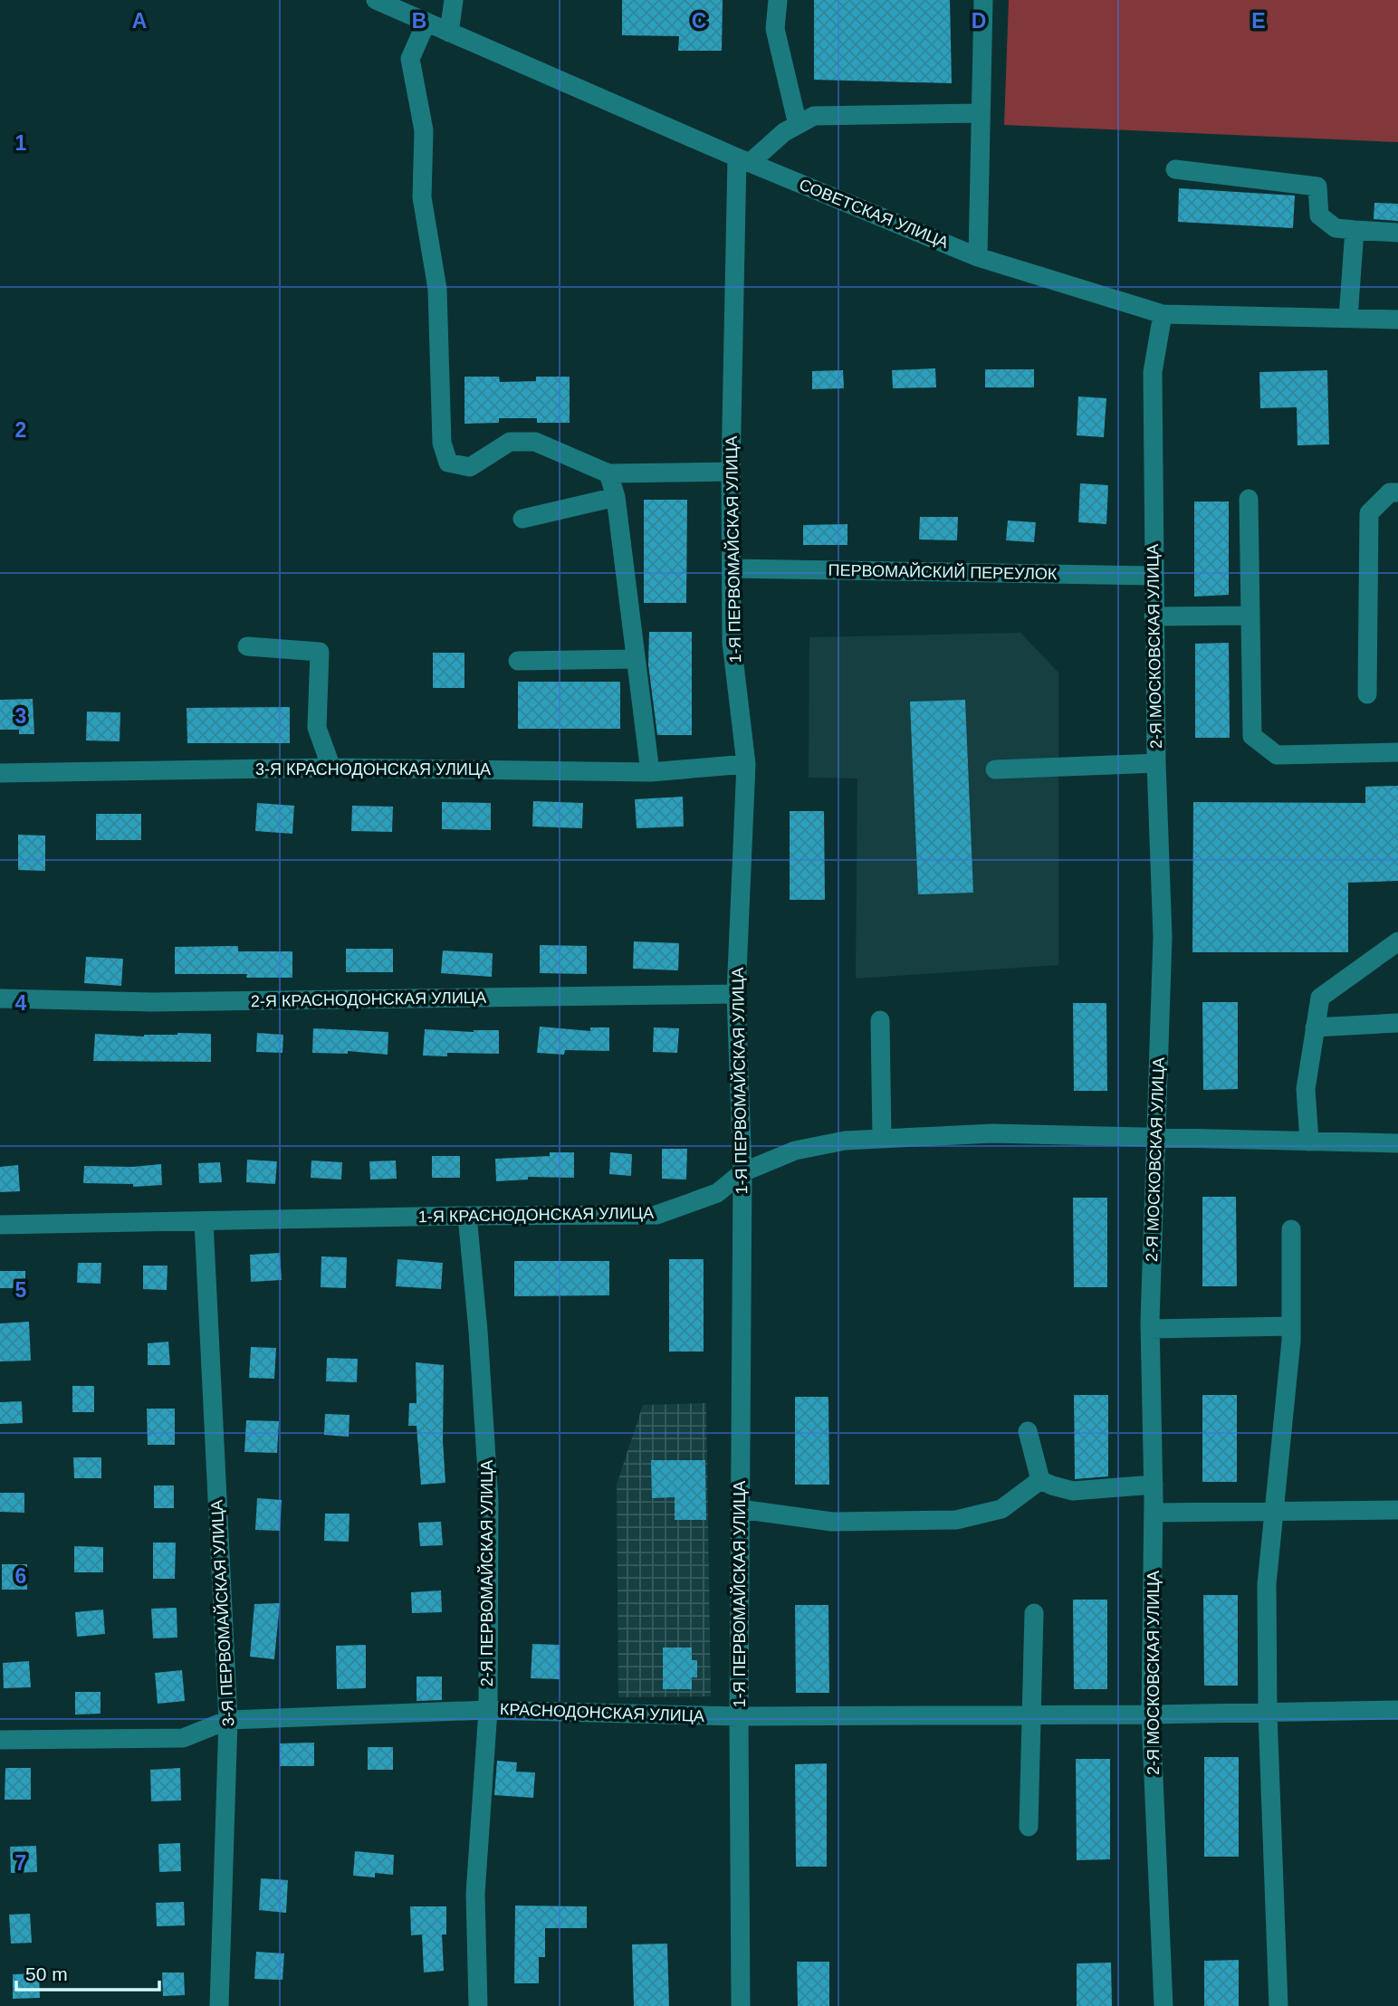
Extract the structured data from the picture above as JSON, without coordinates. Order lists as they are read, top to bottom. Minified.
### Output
{"streets":{"street":["СОВЕТСКАЯ УЛИЦА","1-Я ПЕРВОМАЙСКАЯ УЛИЦА","ПЕРВОМАЙСКИЙ ПЕРЕУЛОК","2-Я МОСКОВСКАЯ УЛИЦА","3-Я КРАСНОДОНСКАЯ УЛИЦА","2-Я КРАСНОДОНСКАЯ УЛИЦА","1-Я КРАСНОДОНСКАЯ УЛИЦА","2-Я ПЕРВОМАЙСКАЯ УЛИЦА","3-Я ПЕРВОМАЙСКАЯ УЛИЦА","КРАСНОДОНСКАЯ УЛИЦА"]},"crossings":[["СОВЕТСКАЯ УЛИЦА","1-Я ПЕРВОМАЙСКАЯ УЛИЦА"],["СОВЕТСКАЯ УЛИЦА","2-Я МОСКОВСКАЯ УЛИЦА"],["1-Я ПЕРВОМАЙСКАЯ УЛИЦА","ПЕРВОМАЙСКИЙ ПЕРЕУЛОК"],["1-Я ПЕРВОМАЙСКАЯ УЛИЦА","3-Я КРАСНОДОНСКАЯ УЛИЦА"],["1-Я ПЕРВОМАЙСКАЯ УЛИЦА","2-Я КРАСНОДОНСКАЯ УЛИЦА"],["1-Я ПЕРВОМАЙСКАЯ УЛИЦА","1-Я КРАСНОДОНСКАЯ УЛИЦА"],["1-Я ПЕРВОМАЙСКАЯ УЛИЦА","КРАСНОДОНСКАЯ УЛИЦА"],["ПЕРВОМАЙСКИЙ ПЕРЕУЛОК","2-Я МОСКОВСКАЯ УЛИЦА"],["2-Я МОСКОВСКАЯ УЛИЦА","1-Я КРАСНОДОНСКАЯ УЛИЦА"],["2-Я МОСКОВСКАЯ УЛИЦА","КРАСНОДОНСКАЯ УЛИЦА"],["1-Я КРАСНОДОНСКАЯ УЛИЦА","2-Я ПЕРВОМАЙСКАЯ УЛИЦА"],["1-Я КРАСНОДОНСКАЯ УЛИЦА","3-Я ПЕРВОМАЙСКАЯ УЛИЦА"],["2-Я ПЕРВОМАЙСКАЯ УЛИЦА","КРАСНОДОНСКАЯ УЛИЦА"],["3-Я ПЕРВОМАЙСКАЯ УЛИЦА","КРАСНОДОНСКАЯ УЛИЦА"]],"scale_bar":"50 m","grid":{"columns":["A","B","C","D","E"],"rows":["1","2","3","4","5","6","7"]}}
